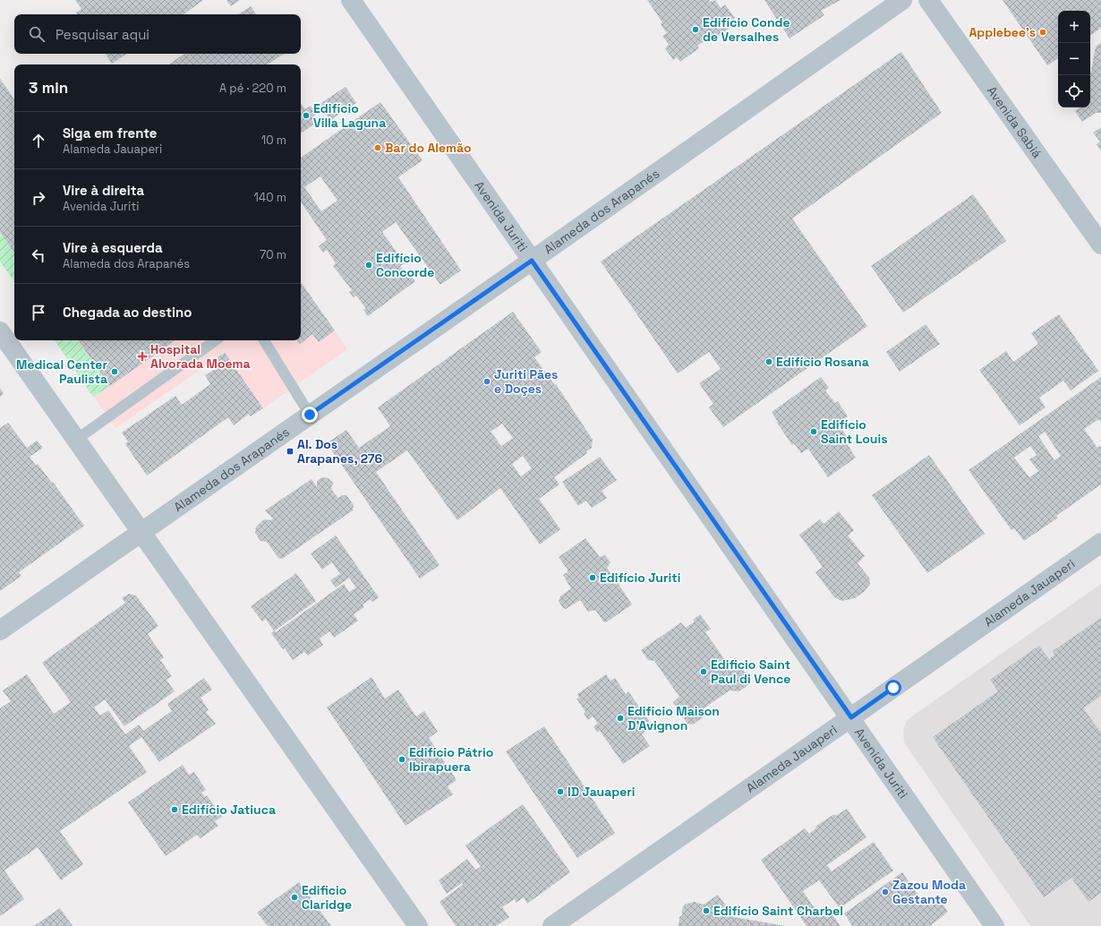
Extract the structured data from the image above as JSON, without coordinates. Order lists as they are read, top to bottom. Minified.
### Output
{"streets":{"street":["Avenida Sabiá","Alameda dos Arapanés","Avenida Juriti","Alameda Jauaperi"]},"crossings":[["Alameda dos Arapanés","Avenida Juriti"],["Avenida Juriti","Alameda Jauaperi"]],"places":{"other":["Edifício Conde de Versalhes","Applebee's","Edifício Villa Laguna","Bar do Alemão","Edifício Concorde","Edifício Rosana","Medical Center Paulista","Juriti Pães e Doçes","Edifício Saint Louis","Edifício Juriti","Edificio Saint Paul di Vence","Edifício Maison D'Avignon","Edifício Pátrio Ibirapuera","ID Jauaperi","Edifício Jatiuca","Zazou Moda Gestante","Edificio Claridge","Edifício Saint Charbel"],"health":["Hospital Alvorada Moema"],"transit":["Al. Dos Arapanes, 276"]},"page":{"map_buttons":["+","−"],"search":"Pesquisar aqui","heading":["3 min","A pé · 220 m"],"list":[["Siga em frente","Alameda Jauaperi","10 m"],["Vire à direita","Avenida Juriti","140 m"],["Vire à esquerda","Alameda dos Arapanés","70 m"],"Chegada ao destino"]}}
